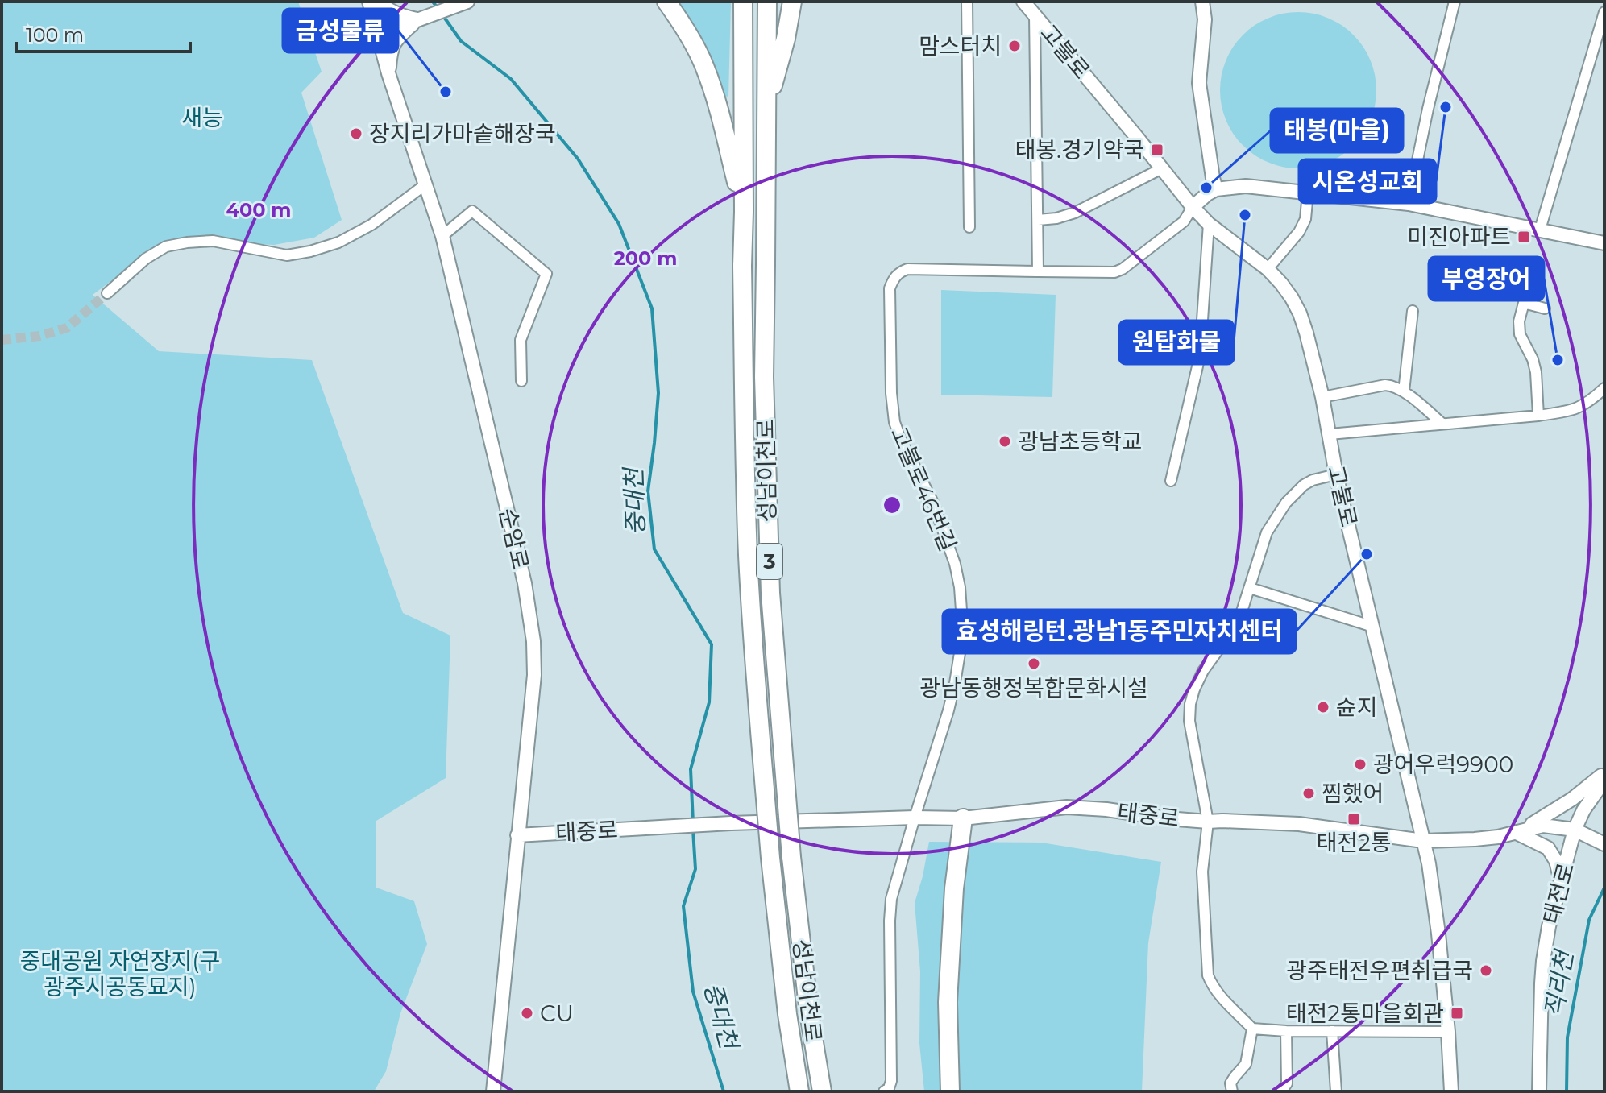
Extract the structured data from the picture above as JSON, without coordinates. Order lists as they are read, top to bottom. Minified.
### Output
{"streets":{"highway":["성남이천로","3"],"street":["고불로","고불로46번길","순암로","태중로","태전로"]},"crossings":[["고불로","고불로46번길"],["고불로","태중로"],["고불로46번길","태중로"],["순암로","태중로"],["태중로","태전로"]],"water":["중대천","직리천"],"parks":["새능","중대공원 자연장지(구 광주시공동묘지)"],"places":{"other":["맘스터치","금성물류","시온성교회","장지리가마솥해장국","태봉(마을)","원탑화물","부영장어","광남초등학교","효성해링턴.광남1동주민자치센터","광남동행정복합문화시설","슌지","광어우럭9900","찜했어","광주태전우편취급국","CU"],"transit":["태봉.경기약국","미진아파트","태전2통","태전2통마을회관"]},"scale_bar":"100 m","rings":["400 m","200 m"]}
